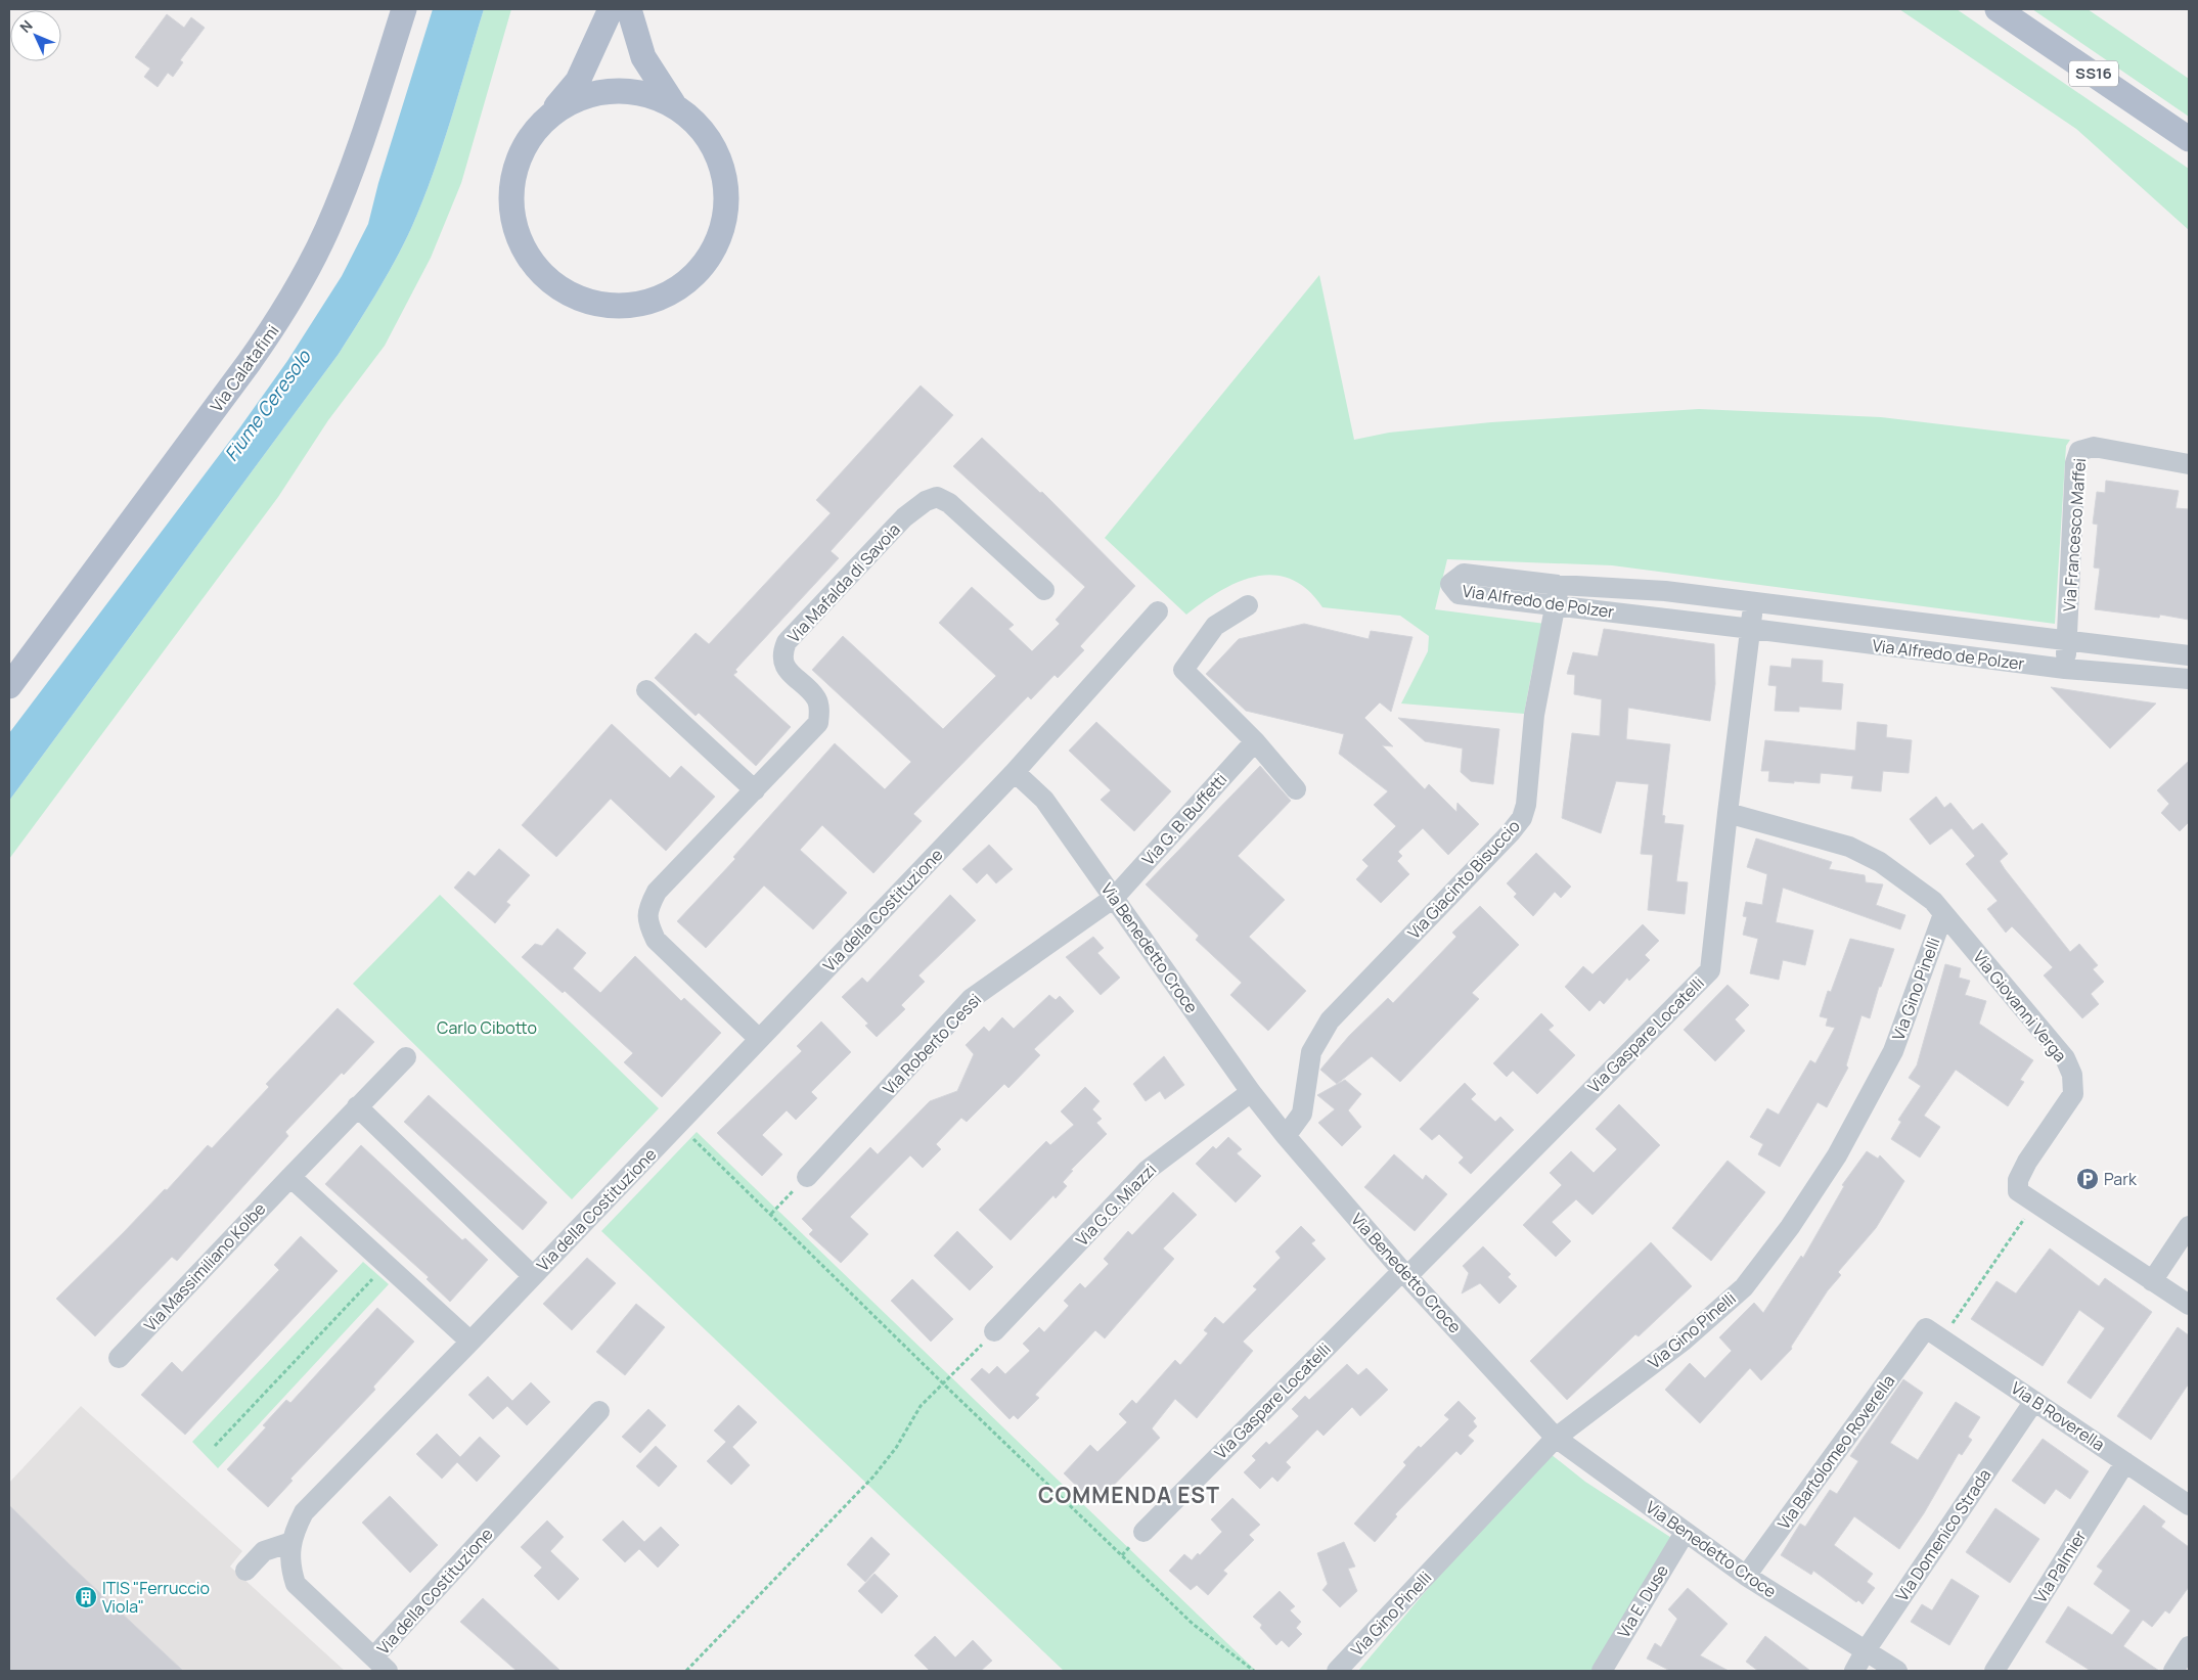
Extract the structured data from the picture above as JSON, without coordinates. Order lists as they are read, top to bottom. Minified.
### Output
{"streets":{"main road":["SS16","Via Calatafimi"],"street":["Via Francesco Maffei","Via Mafalda di Savoia","Via Alfredo de Polzer","Via G. B. Buffetti","Via Giacinto Bisuccio","Via della Costituzione","Via Benedetto Croce","Via Gino Pinelli","Via Giovanni Verga","Via Gaspare Locatelli","Via Roberto Cessi","Via G.G. Miazzi","Via Massimiliano Kolbe","Via B Roverella","Via Bartolomeo Roverella","Via Domenico Strada","Via Palmier","Via E. Duse"]},"crossings":[["Via Francesco Maffei","Via Alfredo de Polzer"],["Via Mafalda di Savoia","Via della Costituzione"],["Via Alfredo de Polzer","Via Giacinto Bisuccio"],["Via Alfredo de Polzer","Via Gaspare Locatelli"],["Via G. B. Buffetti","Via Benedetto Croce"],["Via G. B. Buffetti","Via Roberto Cessi"],["Via Giacinto Bisuccio","Via Benedetto Croce"],["Via della Costituzione","Via Benedetto Croce"],["Via Benedetto Croce","Via Gino Pinelli"],["Via Benedetto Croce","Via Gaspare Locatelli"],["Via Benedetto Croce","Via Roberto Cessi"],["Via Benedetto Croce","Via G.G. Miazzi"],["Via Benedetto Croce","Via Bartolomeo Roverella"],["Via Benedetto Croce","Via Domenico Strada"],["Via Benedetto Croce","Via E. Duse"],["Via Gino Pinelli","Via Giovanni Verga"],["Via Giovanni Verga","Via Gaspare Locatelli"],["Via B Roverella","Via Bartolomeo Roverella"],["Via B Roverella","Via Domenico Strada"],["Via B Roverella","Via Palmier"]],"districts":["COMMENDA EST"],"water":["Fiume Ceresolo"],"parks":["Carlo Cibotto"],"places":{"parking":["Park"],"building":["ITIS \"Ferruccio Viola\""]},"north":"top left"}
